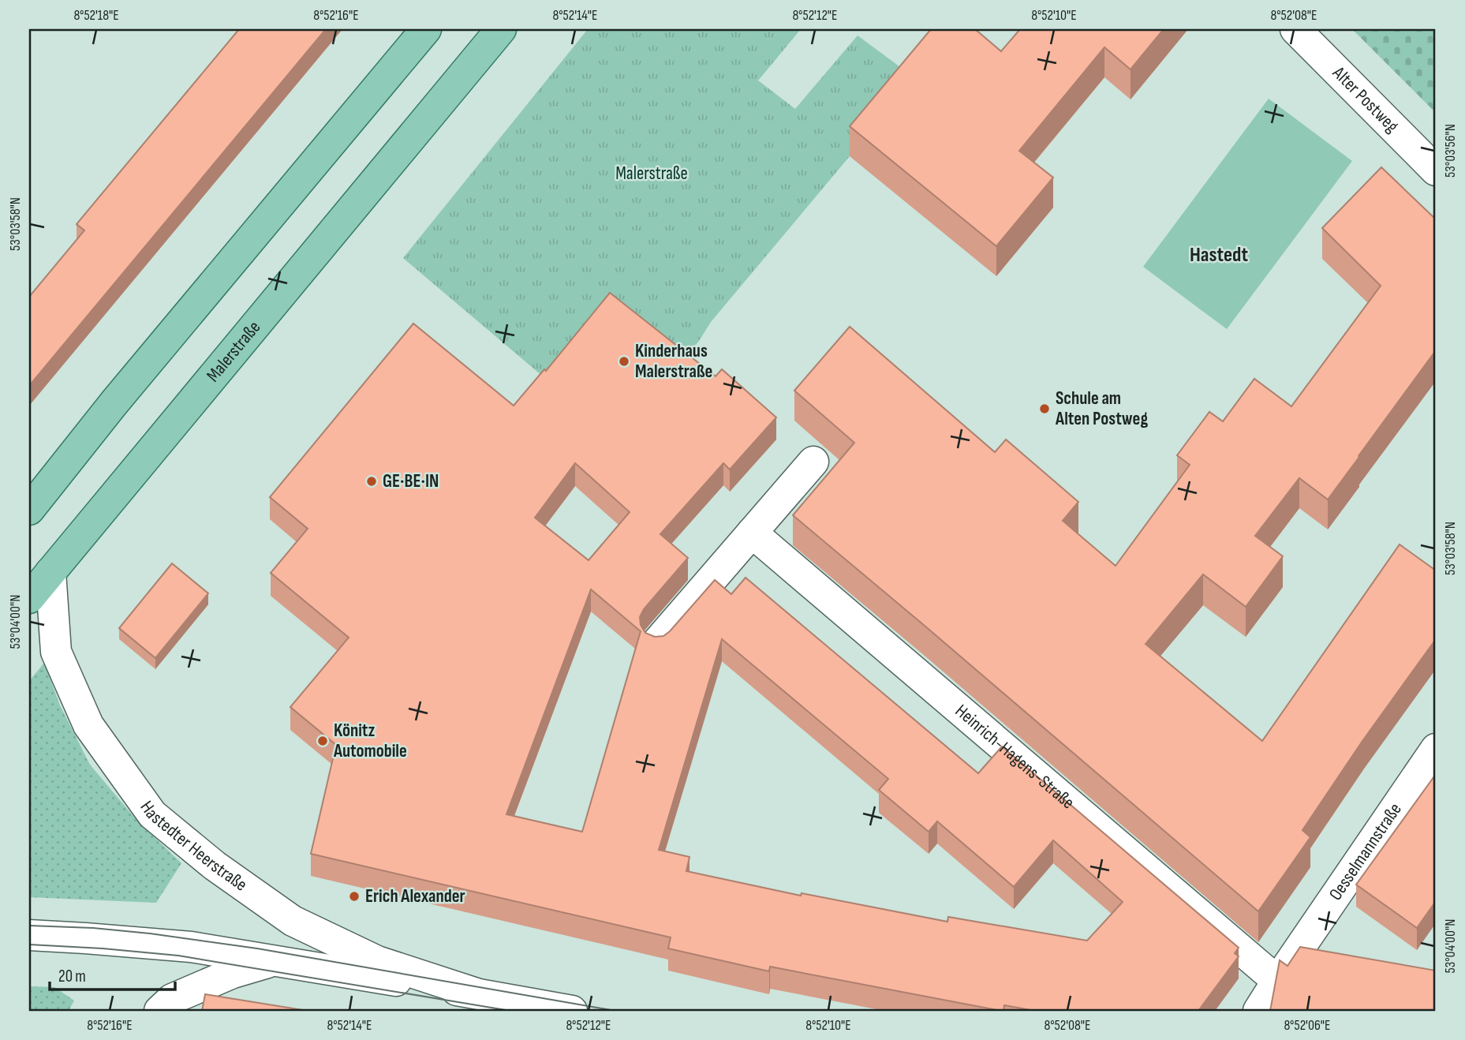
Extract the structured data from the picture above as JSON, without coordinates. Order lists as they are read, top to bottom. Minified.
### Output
{"streets":{"main road":["Malerstraße"],"street":["Alter Postweg","Heinrich-Hagens-Straße","Hastedter Heerstraße","Oesselmannstraße"]},"crossings":[["Malerstraße","Hastedter Heerstraße"],["Heinrich-Hagens-Straße","Oesselmannstraße"]],"districts":["Hastedt"],"parks":["Malerstraße"],"places":["Kinderhaus Malerstraße","Schule am Alten Postweg","GE·BE·IN","Könitz Automobile","Erich Alexander"],"scale_bar":"20 m","coordinates":["8°52'18\"E","8°52'16\"E","8°52'14\"E","8°52'12\"E","8°52'10\"E","8°52'08\"E","53°03'56\"N","53°03'58\"N","53°04'00\"N","8°52'06\"E"]}
